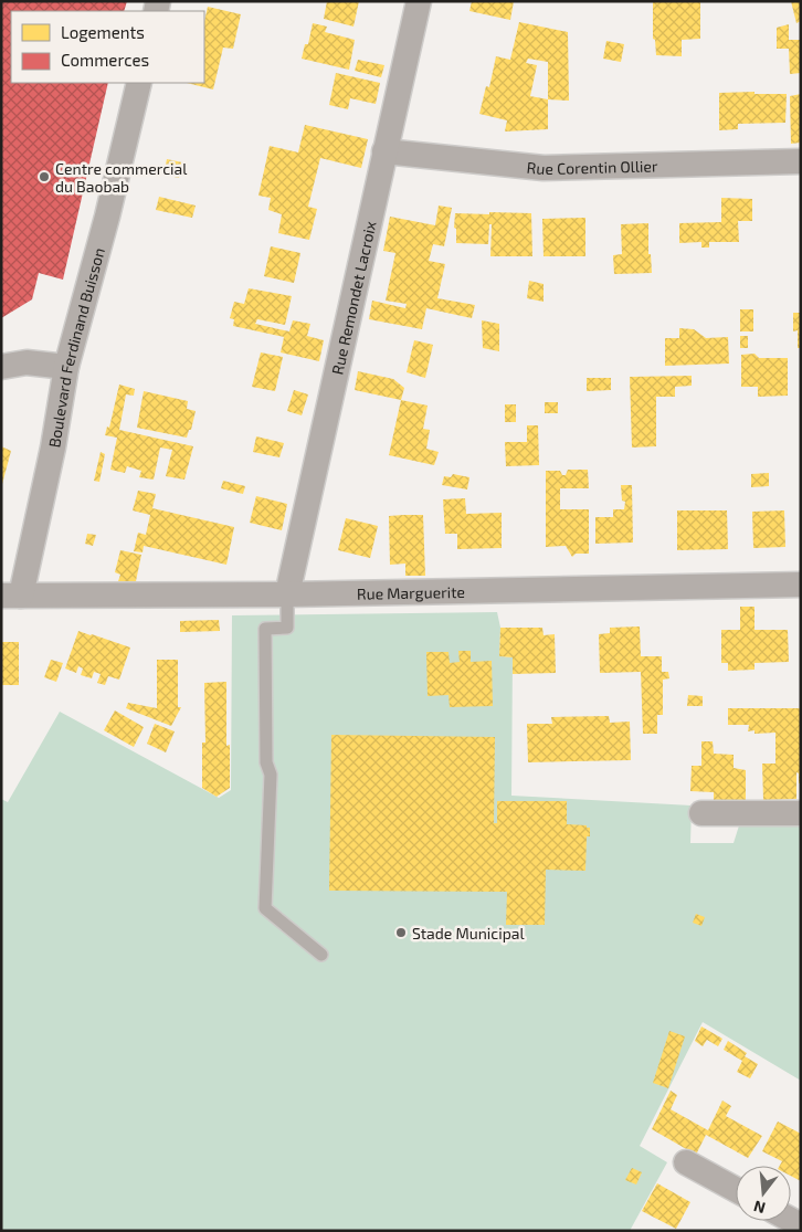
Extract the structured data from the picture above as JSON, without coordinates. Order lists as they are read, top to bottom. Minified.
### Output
{"streets":{"street":["Rue Corentin Ollier","Rue Remondet Lacroix","Boulevard Ferdinand Buisson","Rue Marguerite"]},"crossings":[["Rue Corentin Ollier","Rue Remondet Lacroix"],["Rue Remondet Lacroix","Rue Marguerite"],["Boulevard Ferdinand Buisson","Rue Marguerite"]],"places":["Centre commercial du Baobab","Stade Municipal"],"legend":["Logements","Commerces"],"north":"bottom"}
